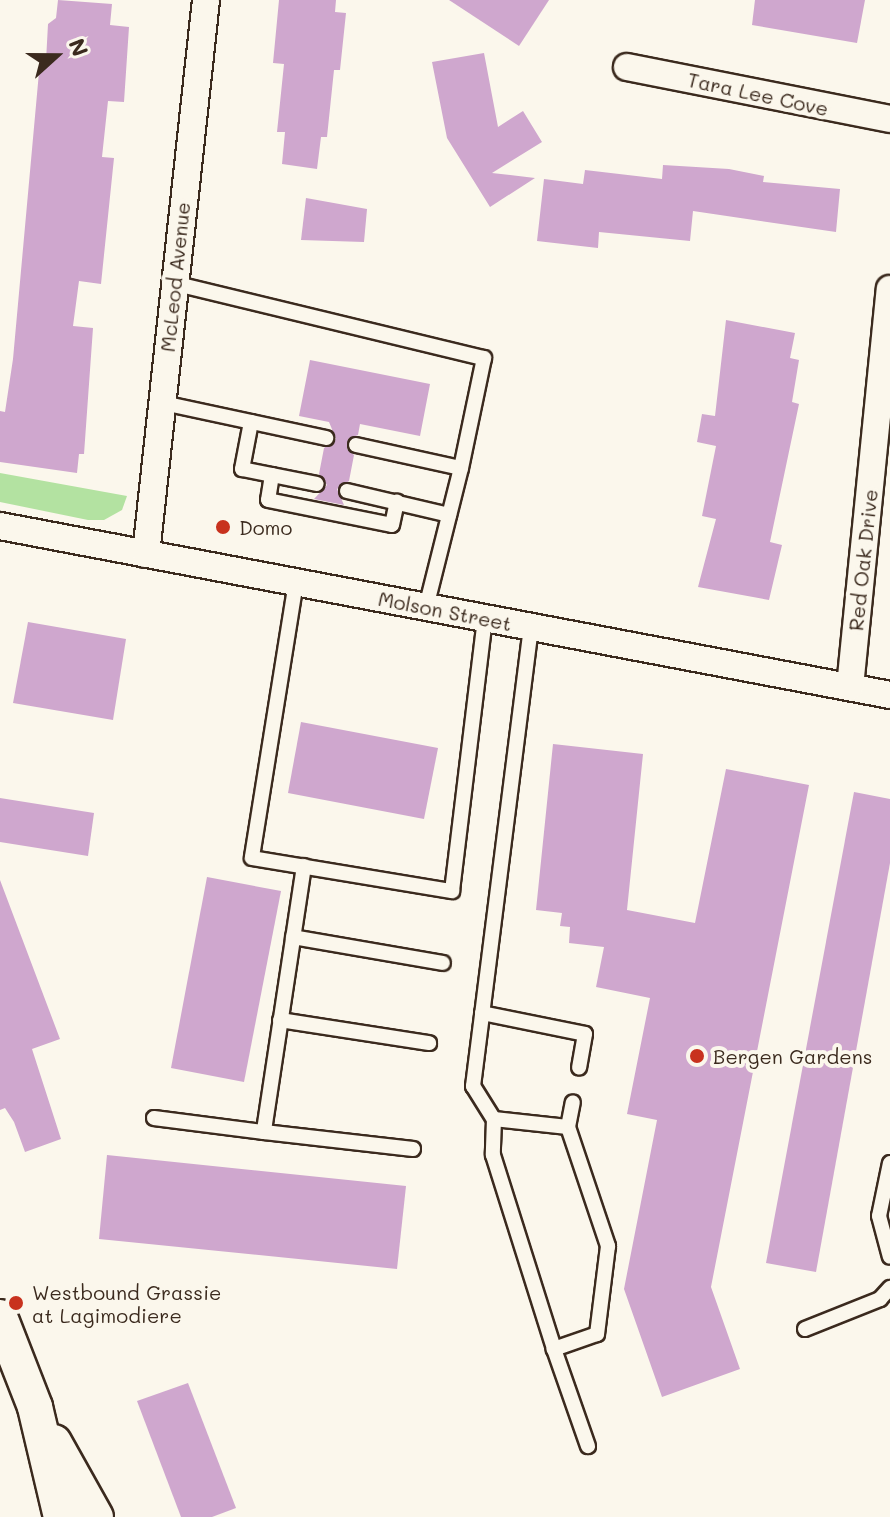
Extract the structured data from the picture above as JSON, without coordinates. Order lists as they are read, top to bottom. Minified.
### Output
{"streets":{"street":["Tara Lee Cove","McLeod Avenue","Red Oak Drive","Molson Street"]},"crossings":[["McLeod Avenue","Molson Street"],["Red Oak Drive","Molson Street"]],"places":["Domo","Bergen Gardens","Westbound Grassie at Lagimodiere"],"north":"right"}
